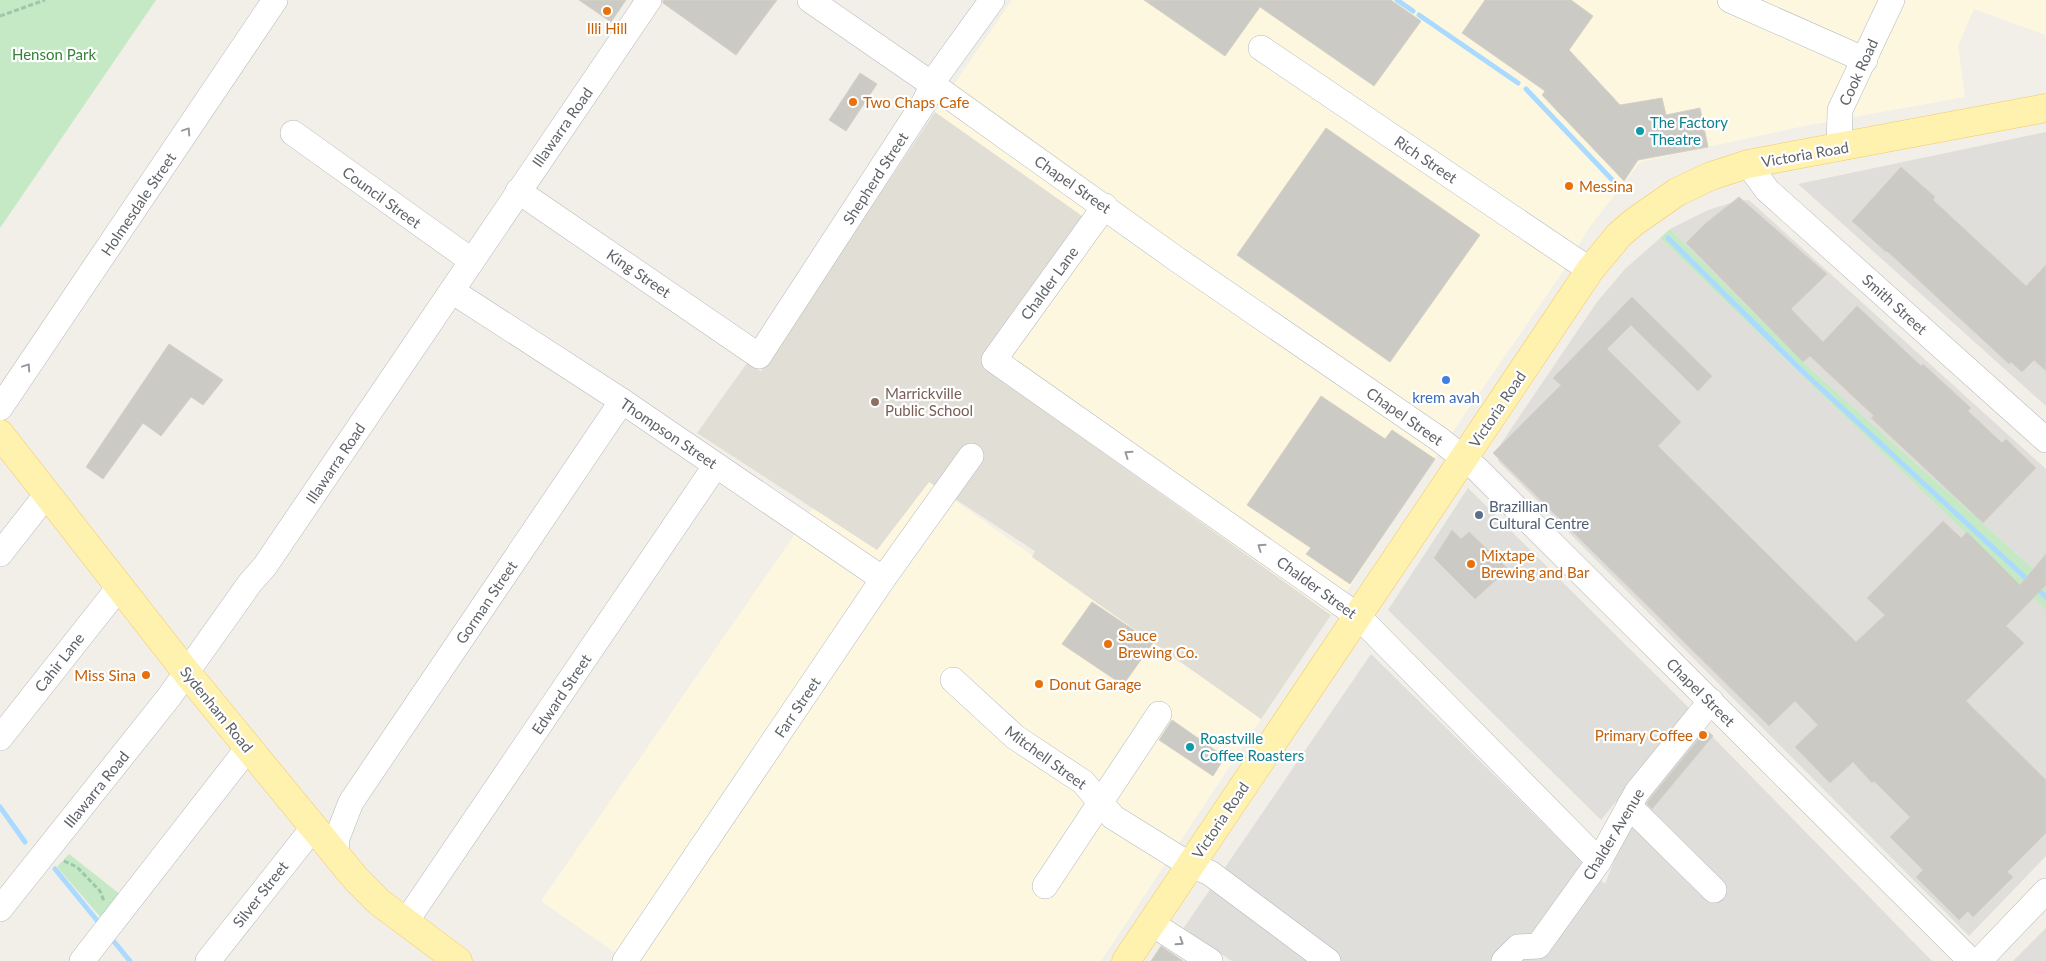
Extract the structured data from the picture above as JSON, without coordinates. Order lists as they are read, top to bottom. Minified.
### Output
{"streets":{"main road":["Victoria Road","Sydenham Road"],"street":["Cook Road","Illawarra Road","Rich Street","Shepherd Street","Chapel Street","Council Street","Holmesdale Street","King Street","Chalder Lane","Smith Street","Thompson Street","Chalder Street","Gorman Street","Cahir Lane","Edward Street","Farr Street","Mitchell Street","Chalder Avenue","Silver Street"]},"crossings":[["Cook Road","Victoria Road"],["Illawarra Road","Council Street"],["Illawarra Road","King Street"],["Illawarra Road","Thompson Street"],["Illawarra Road","Sydenham Road"],["Victoria Road","Rich Street"],["Victoria Road","Chapel Street"],["Victoria Road","Smith Street"],["Victoria Road","Chalder Street"],["Victoria Road","Mitchell Street"],["Shepherd Street","Chapel Street"],["Shepherd Street","King Street"],["Chapel Street","Chalder Lane"],["Chapel Street","Chalder Avenue"],["Chalder Lane","Chalder Street"],["Thompson Street","Gorman Street"],["Thompson Street","Edward Street"],["Thompson Street","Farr Street"],["Chalder Street","Chalder Avenue"],["Gorman Street","Sydenham Road"],["Gorman Street","Silver Street"],["Cahir Lane","Sydenham Road"],["Edward Street","Sydenham Road"],["Sydenham Road","Silver Street"]],"one_way":["Holmesdale Street","Chalder Street"],"parks":["Henson Park"],"places":["Illi Hill","Two Chaps Cafe","The Factory Theatre","Messina","krem avah","Marrickville Public School","Brazillian Cultural Centre","Mixtape Brewing and Bar","Sauce Brewing Co.","Miss Sina","Donut Garage","Primary Coffee","Roastville Coffee Roasters"]}
